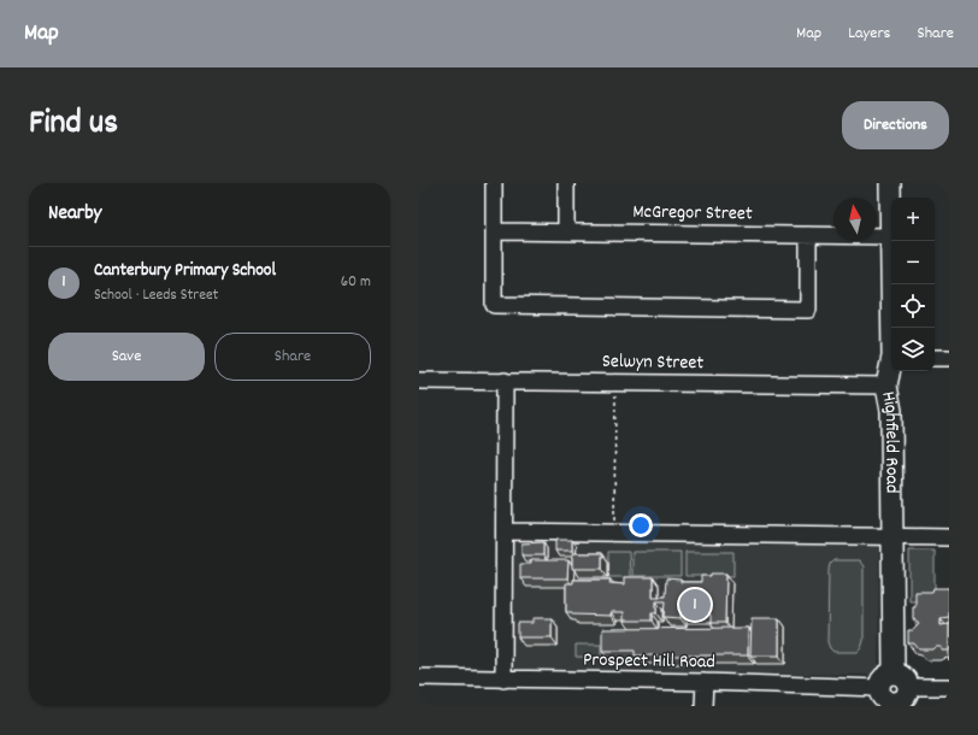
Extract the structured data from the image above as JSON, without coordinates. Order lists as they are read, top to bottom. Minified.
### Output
{"streets":{"main road":["Highfield Road"],"street":["McGregor Street","Selwyn Street","Prospect Hill Road"]},"crossings":[["McGregor Street","Highfield Road"],["Selwyn Street","Highfield Road"],["Highfield Road","Prospect Hill Road"]],"north":"top","page":{"header":"Map","nav":["Map","Layers","Share"],"title":"Find us","buttons":["Directions",["Save","Share"]],"heading":"Nearby","map_buttons":["+","−"],"list":[{"mark":"1","name":"Canterbury Primary School","note":"School · Leeds Street","value":"60 m"}],"pins":"1"}}
